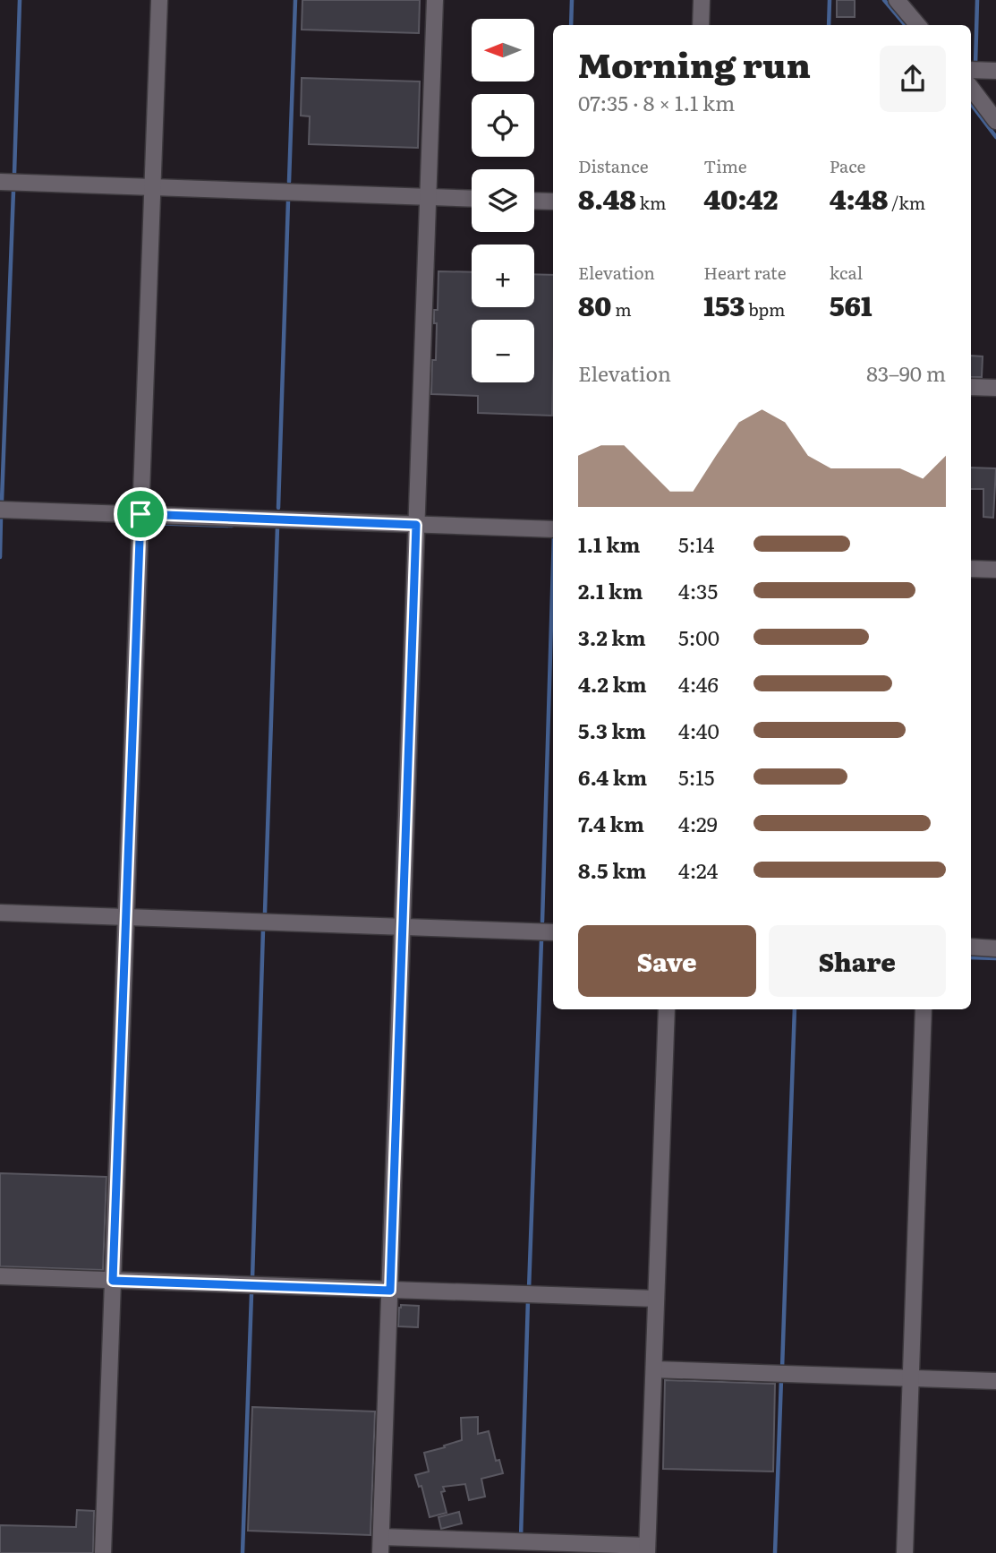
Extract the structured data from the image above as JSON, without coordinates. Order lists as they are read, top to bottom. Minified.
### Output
{"north":"left","page":{"map_buttons":["+","−"],"heading":["Morning run","07:35 · 8 × 1.1 km"],"stats":[["Distance","8.48 km"],["Time","40:42"],["Pace","4:48 /km"],["Elevation","80 m"],["Heart rate","153 bpm"],["kcal","561"]],"chart":["Elevation","83–90 m"],"list":[{"name":"1.1 km","note":"5:14"},{"name":"2.1 km","note":"4:35"},{"name":"3.2 km","note":"5:00"},{"name":"4.2 km","note":"4:46"},{"name":"5.3 km","note":"4:40"},{"name":"6.4 km","note":"5:15"},{"name":"7.4 km","note":"4:29"},{"name":"8.5 km","note":"4:24"}],"buttons":["Save","Share"]}}
